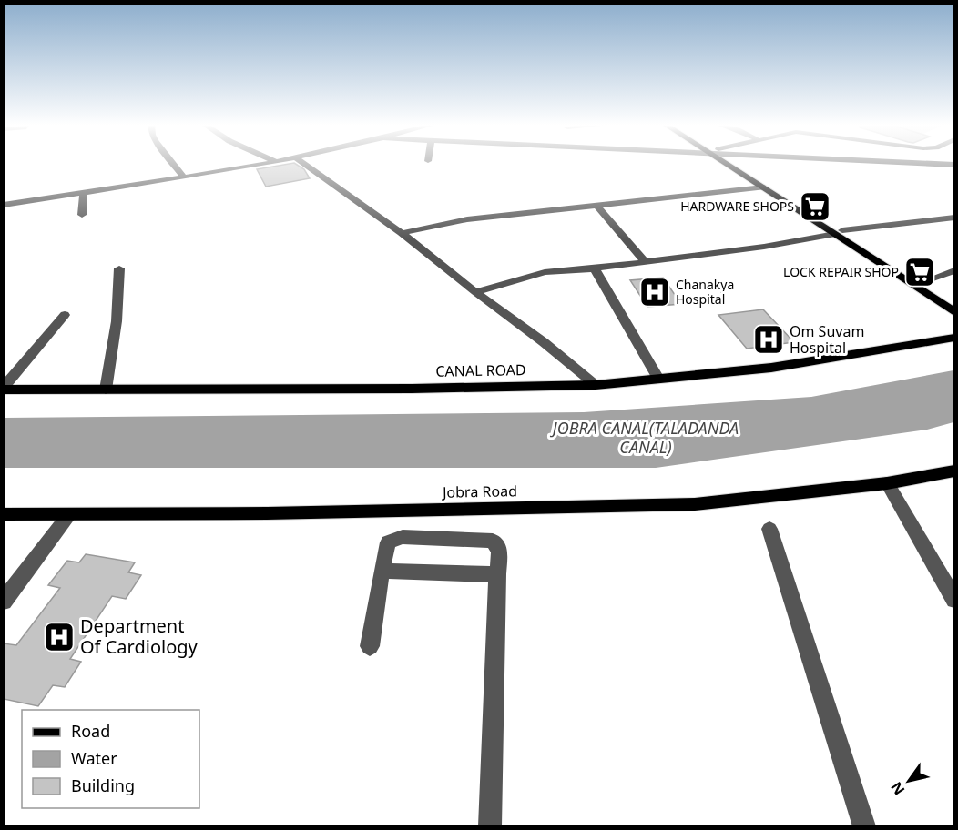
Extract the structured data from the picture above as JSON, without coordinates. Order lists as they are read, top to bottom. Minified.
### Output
{"streets":{"main road":["CANAL ROAD","Jobra Road"]},"water":["JOBRA CANAL(TALADANDA CANAL)"],"places":{"supermarket":["HARDWARE SHOPS","LOCK REPAIR SHOP"],"hospital":["Chanakya Hospital","Om Suvam Hospital","Department Of Cardiology"]},"legend":["Road","Water","Building"],"north":"bottom left"}
